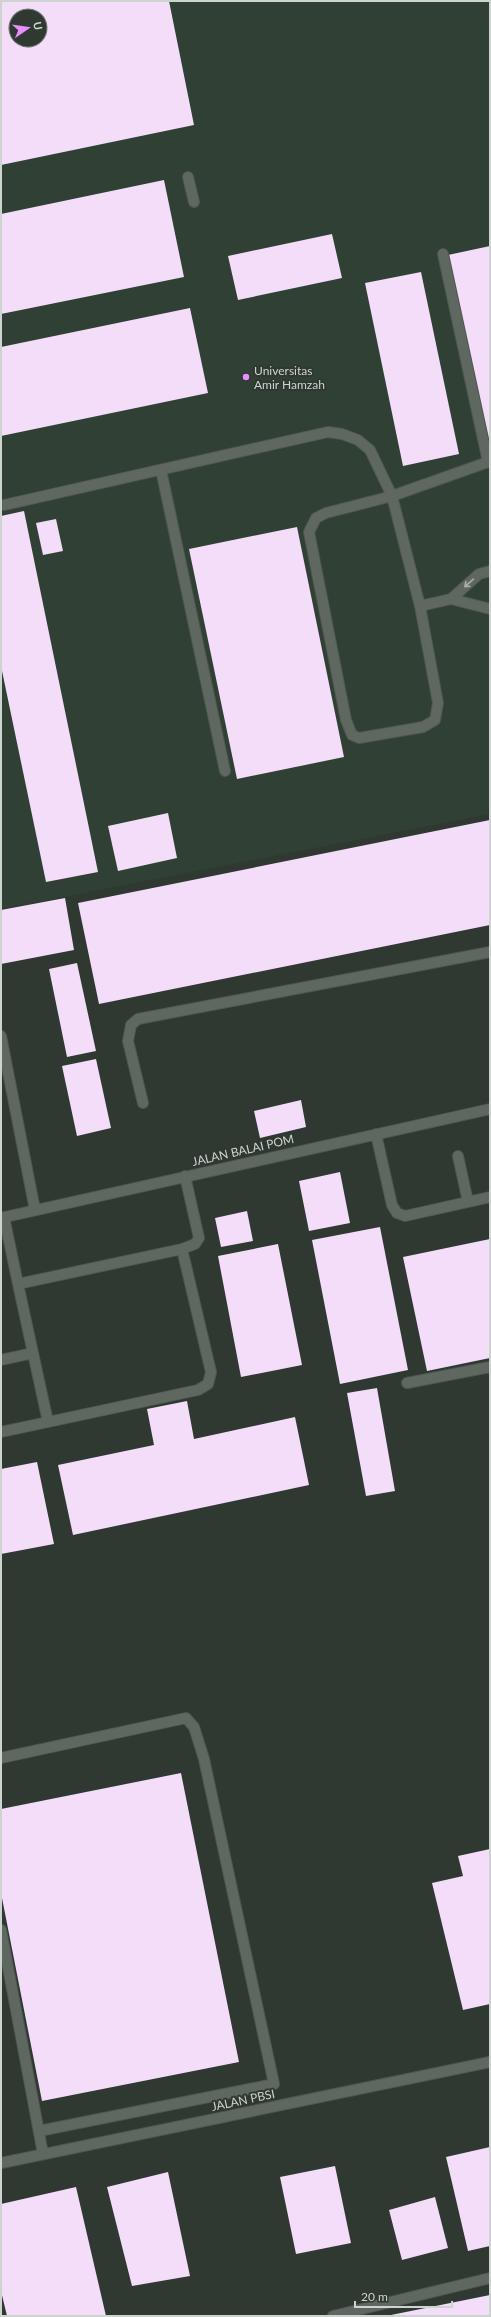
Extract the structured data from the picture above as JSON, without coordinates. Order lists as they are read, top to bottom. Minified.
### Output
{"streets":{"street":["JALAN BALAI POM","JALAN PBSI"]},"places":["Universitas Amir Hamzah"],"scale_bar":"20 m","north":"right"}
